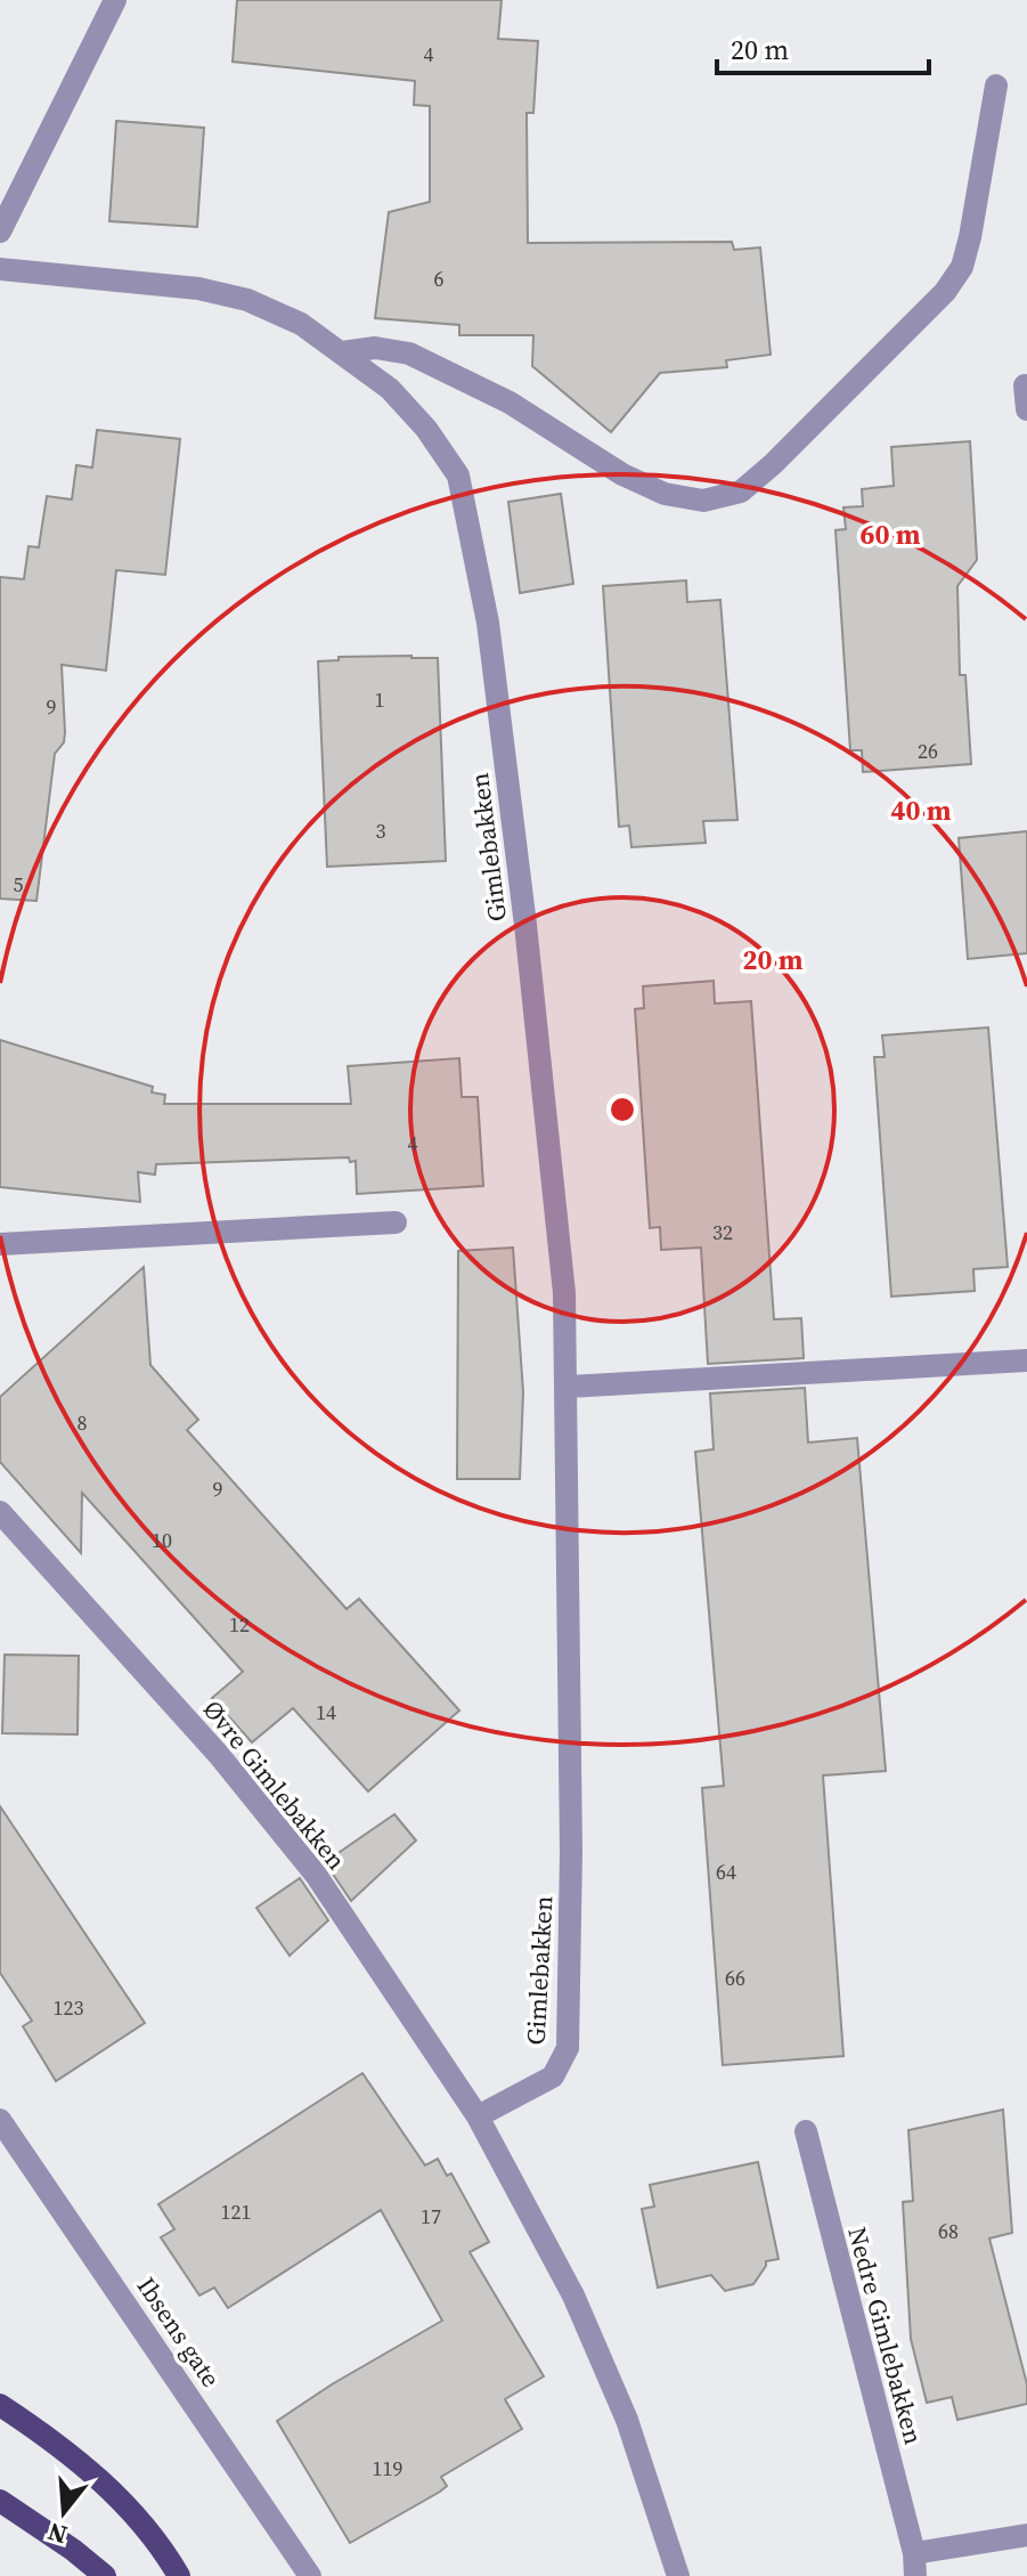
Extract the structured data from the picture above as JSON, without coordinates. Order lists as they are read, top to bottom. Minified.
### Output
{"streets":{"street":["Gimlebakken","Øvre Gimlebakken","Ibsens gate","Nedre Gimlebakken"]},"crossings":[["Gimlebakken","Øvre Gimlebakken"]],"house_numbers":["4","6","1","9","26","3","5","4","32","8","9","10","12","14","64","66","123","121","17","68","119"],"scale_bar":"20 m","north":"bottom","rings":["60 m","40 m","20 m"]}
